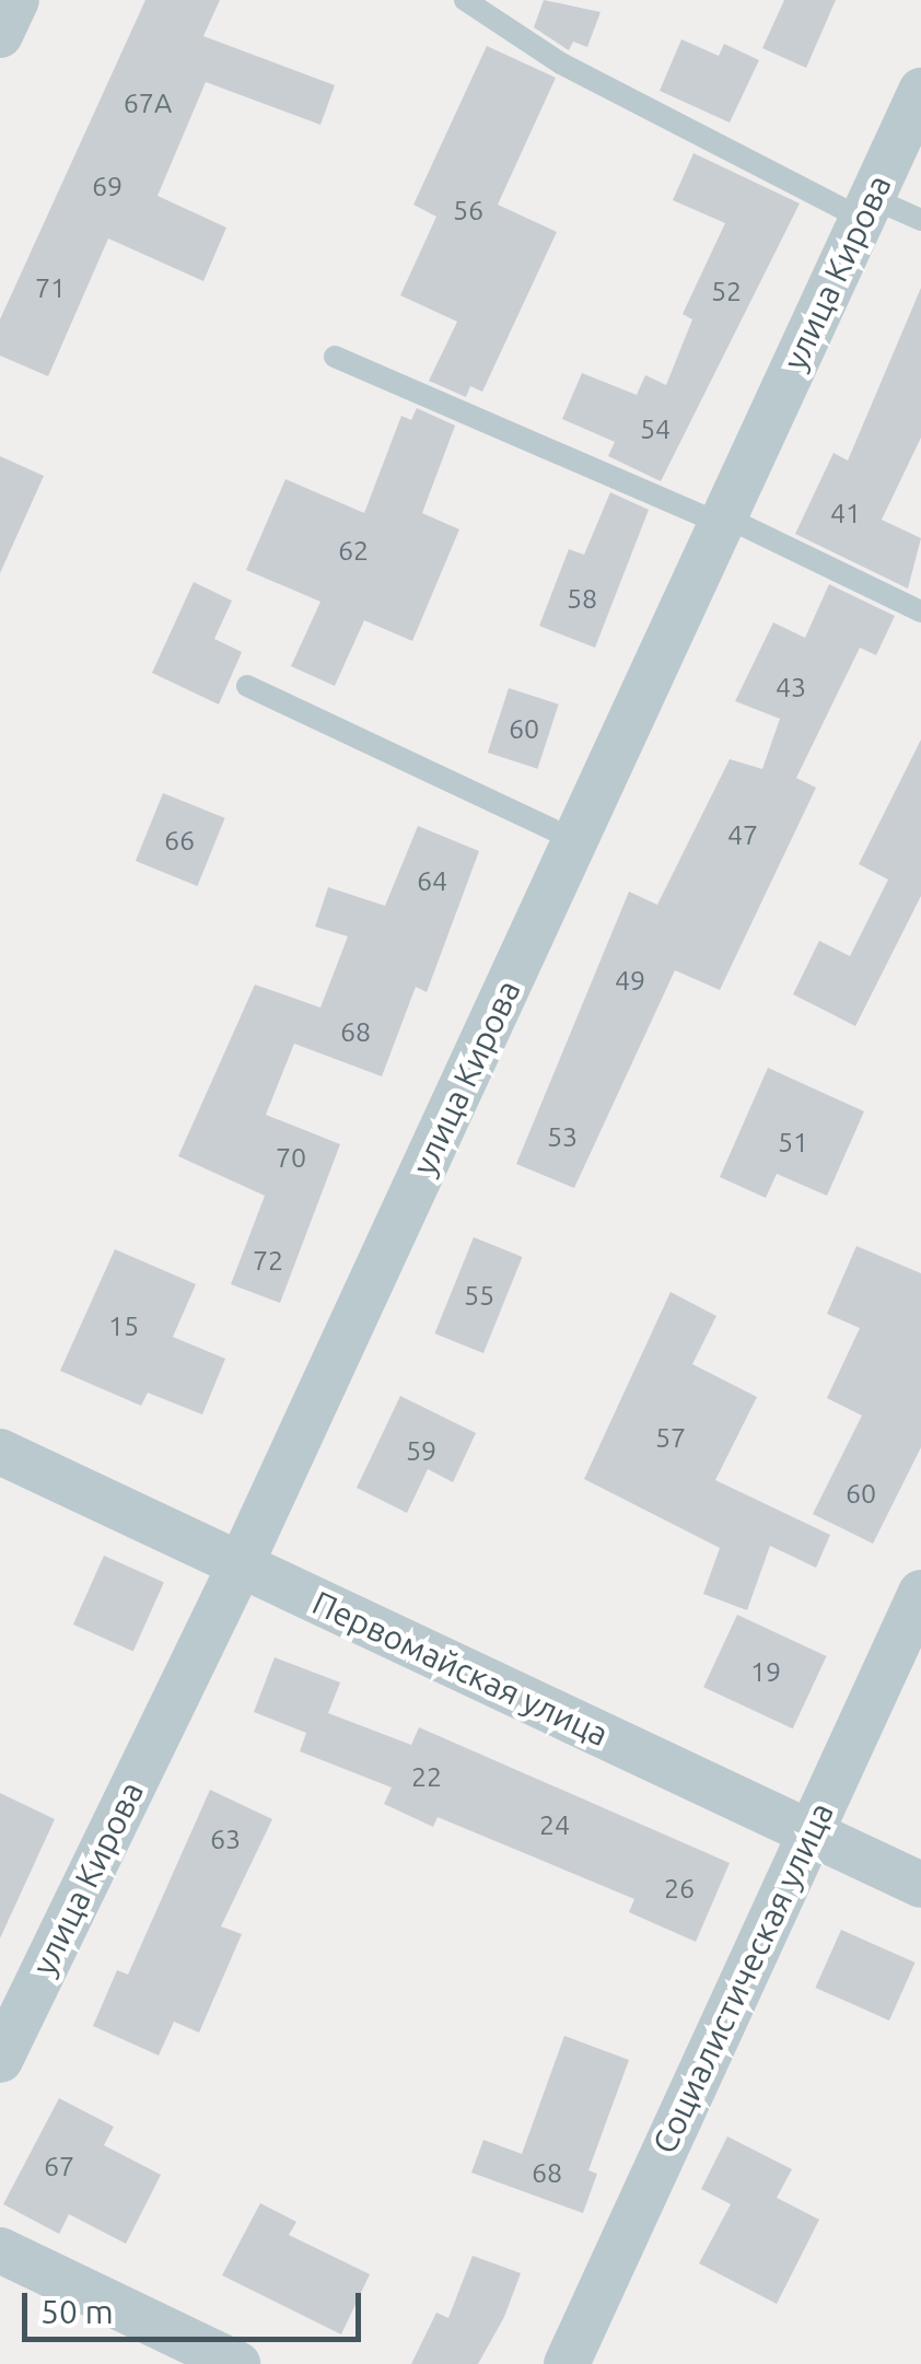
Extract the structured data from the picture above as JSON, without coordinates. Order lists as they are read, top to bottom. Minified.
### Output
{"streets":{"street":["улица Кирова","Первомайская улица","Социалистическая улица"]},"crossings":[["улица Кирова","Первомайская улица"],["Первомайская улица","Социалистическая улица"]],"house_numbers":["67А","69","56","71","52","54","41","62","58","43","60","47","66","64","49","68","53","51","70","72","55","15","57","59","60","19","22","24","63","26","67","68"],"scale_bar":"50 m"}
